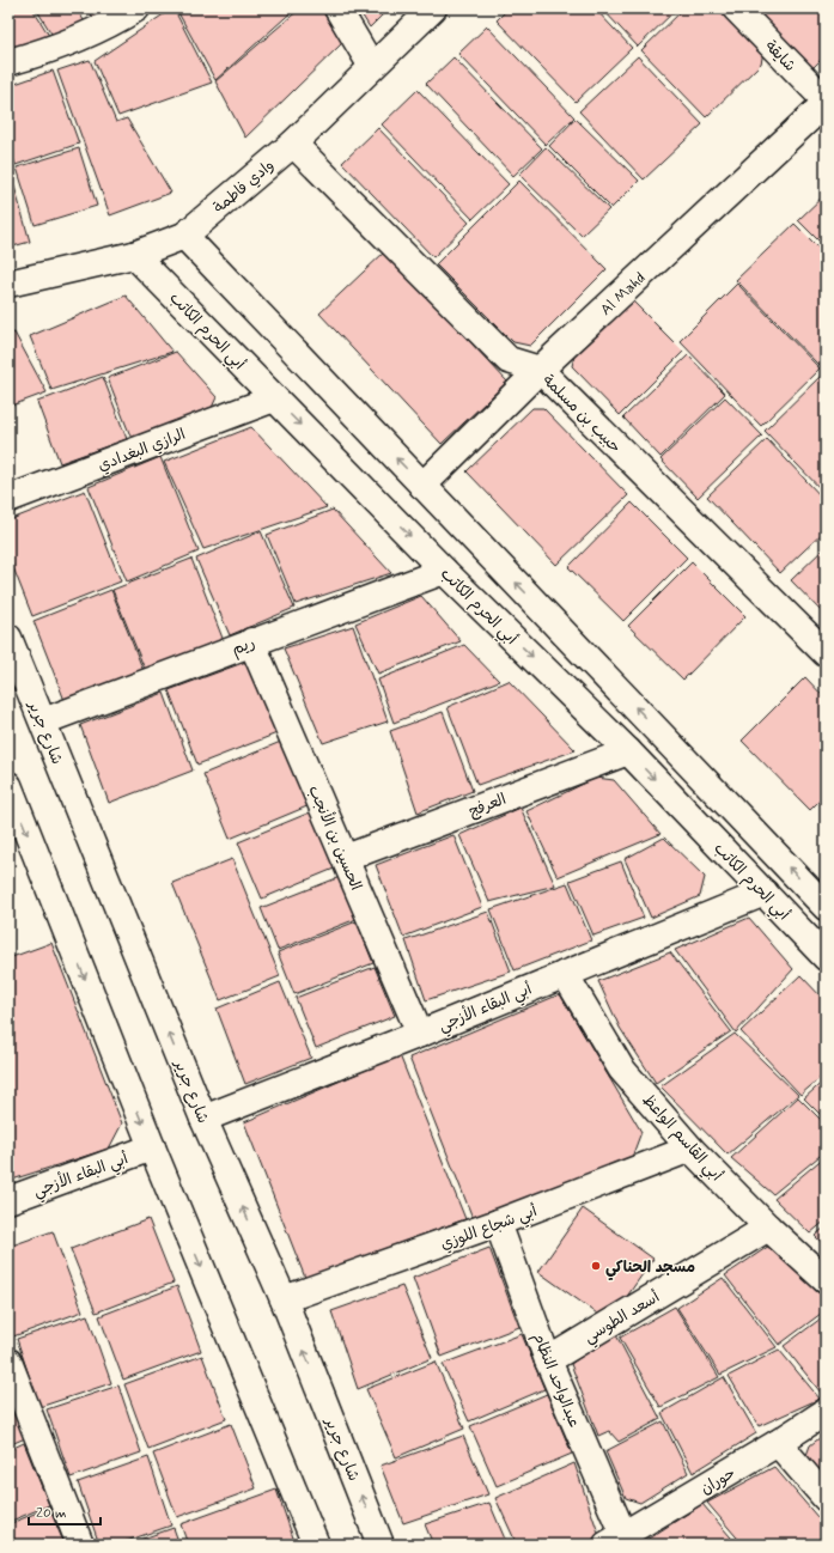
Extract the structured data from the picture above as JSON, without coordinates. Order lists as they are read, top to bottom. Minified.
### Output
{"streets":{"street":["شايقة","وادي فاطمة","Al Mahd","أبي الحرم الكاتب","حبيب بن مسلمة","الرازي البغدادي","ريم","شارع جرير","العرفج","الحسين بن الأنجب","أبي البقاء الأزجي","أبي القاسم الواعظ","أبي شجاع اللوزي","أسعد الطوسي","عبدالواحد النظام","حوران"]},"crossings":[["شايقة","Al Mahd"],["وادي فاطمة","أبي الحرم الكاتب"],["وادي فاطمة","حبيب بن مسلمة"],["Al Mahd","حبيب بن مسلمة"],["أبي الحرم الكاتب","الرازي البغدادي"],["أبي الحرم الكاتب","ريم"],["أبي الحرم الكاتب","العرفج"],["أبي الحرم الكاتب","أبي البقاء الأزجي"],["ريم","شارع جرير"],["ريم","الحسين بن الأنجب"],["شارع جرير","أبي البقاء الأزجي"],["شارع جرير","أبي شجاع اللوزي"],["العرفج","الحسين بن الأنجب"],["الحسين بن الأنجب","أبي البقاء الأزجي"],["أبي البقاء الأزجي","أبي القاسم الواعظ"],["أبي القاسم الواعظ","أبي شجاع اللوزي"],["أبي القاسم الواعظ","أسعد الطوسي"],["أبي شجاع اللوزي","عبدالواحد النظام"],["أسعد الطوسي","عبدالواحد النظام"],["عبدالواحد النظام","حوران"]],"places":["مسجد الحناكي"],"scale_bar":"20 m"}
